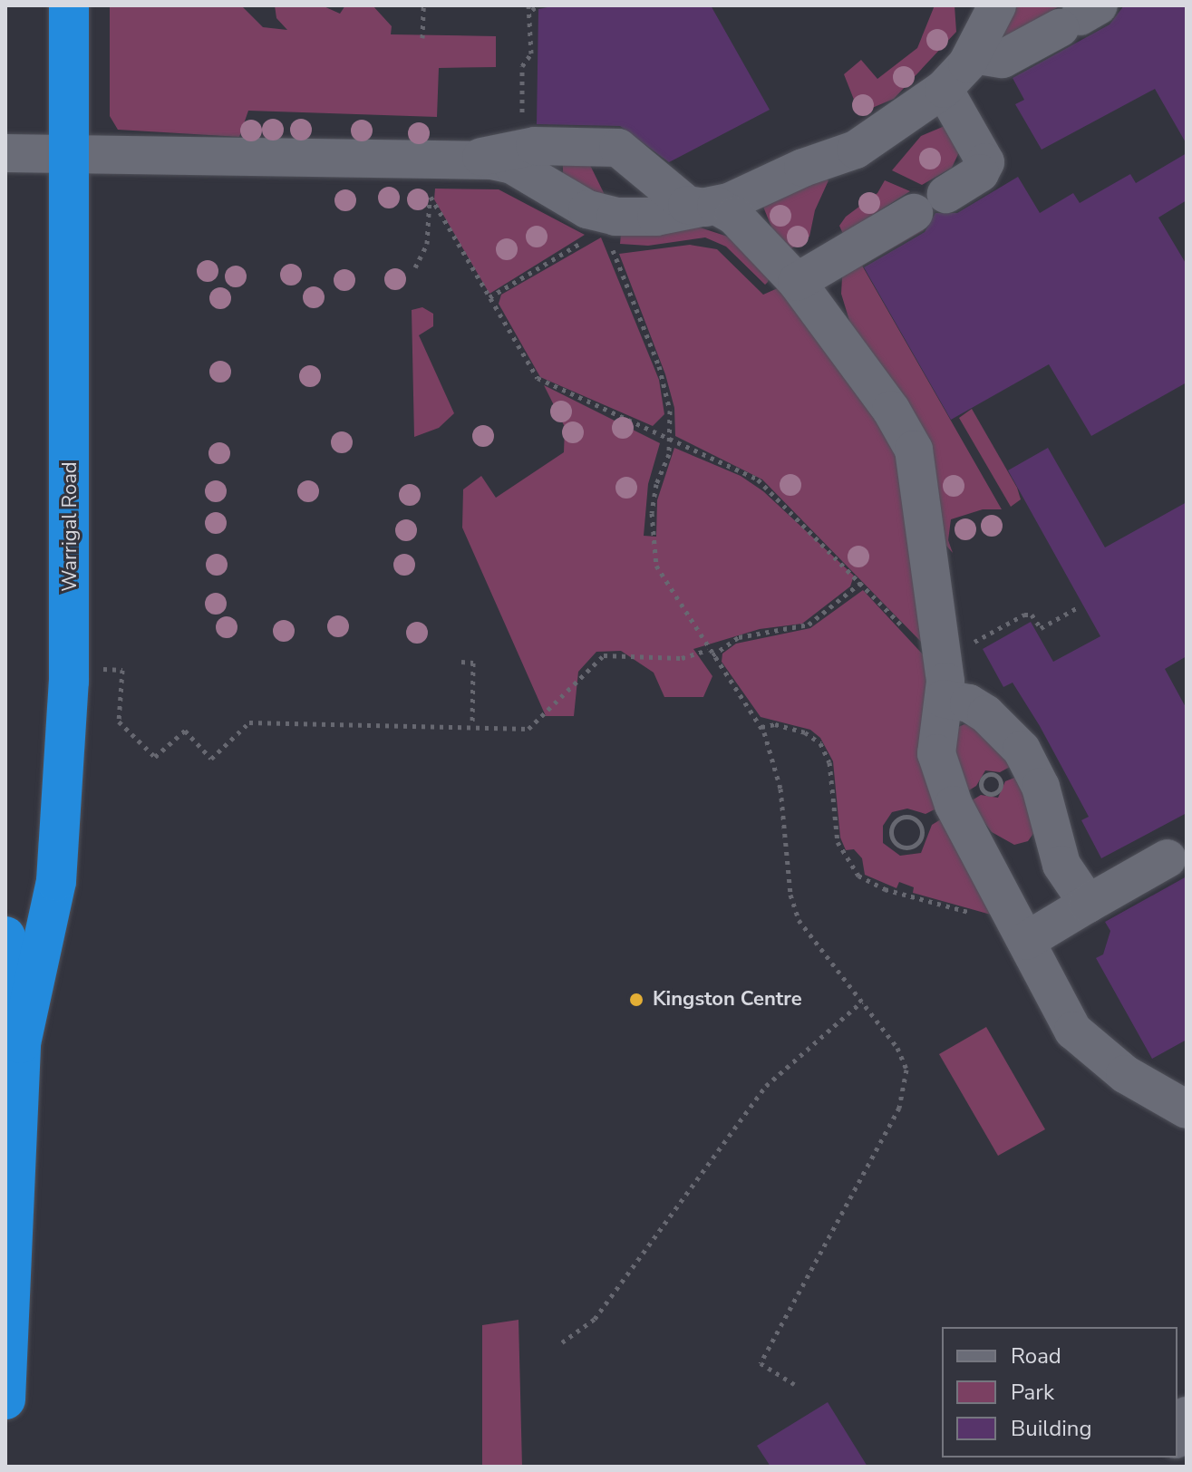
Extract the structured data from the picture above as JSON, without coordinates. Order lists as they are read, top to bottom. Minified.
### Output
{"streets":{"highway":["Warrigal Road"]},"places":["Kingston Centre"],"legend":["Road","Park","Building"]}
